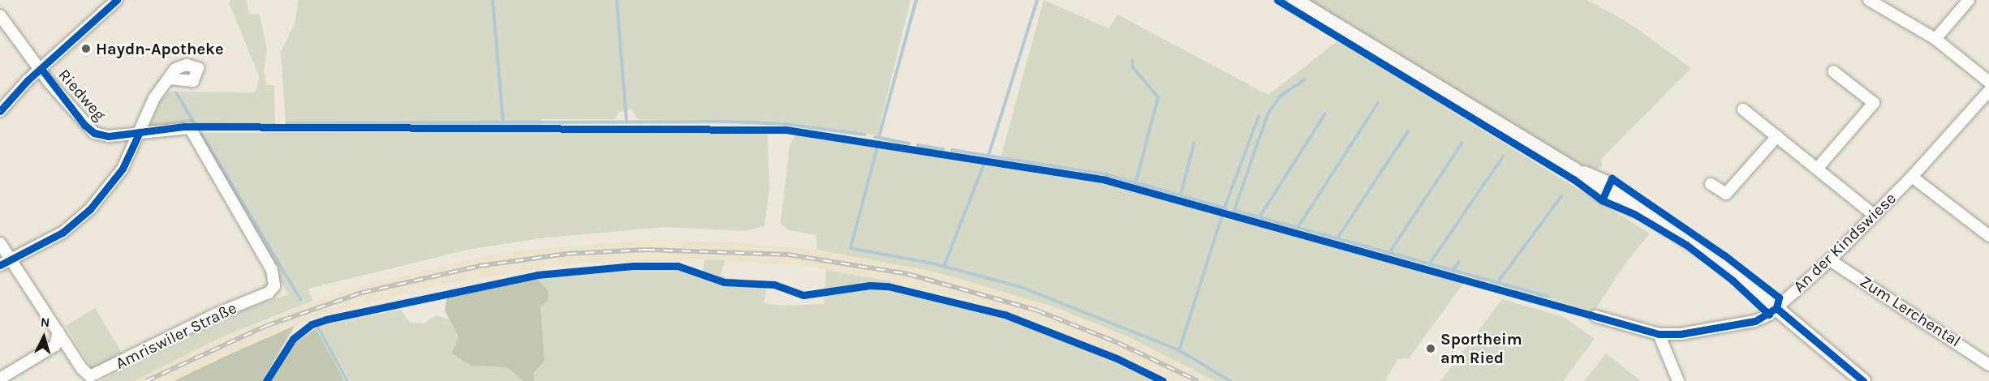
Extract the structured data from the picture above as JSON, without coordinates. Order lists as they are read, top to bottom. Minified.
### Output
{"streets":{"street":["Riedweg","An der Kindswiese","Zum Lerchental","Amriswiler Straße"]},"crossings":[["Riedweg","Amriswiler Straße"],["An der Kindswiese","Zum Lerchental"]],"places":["Haydn-Apotheke","Sportheim am Ried"],"north":"top"}
